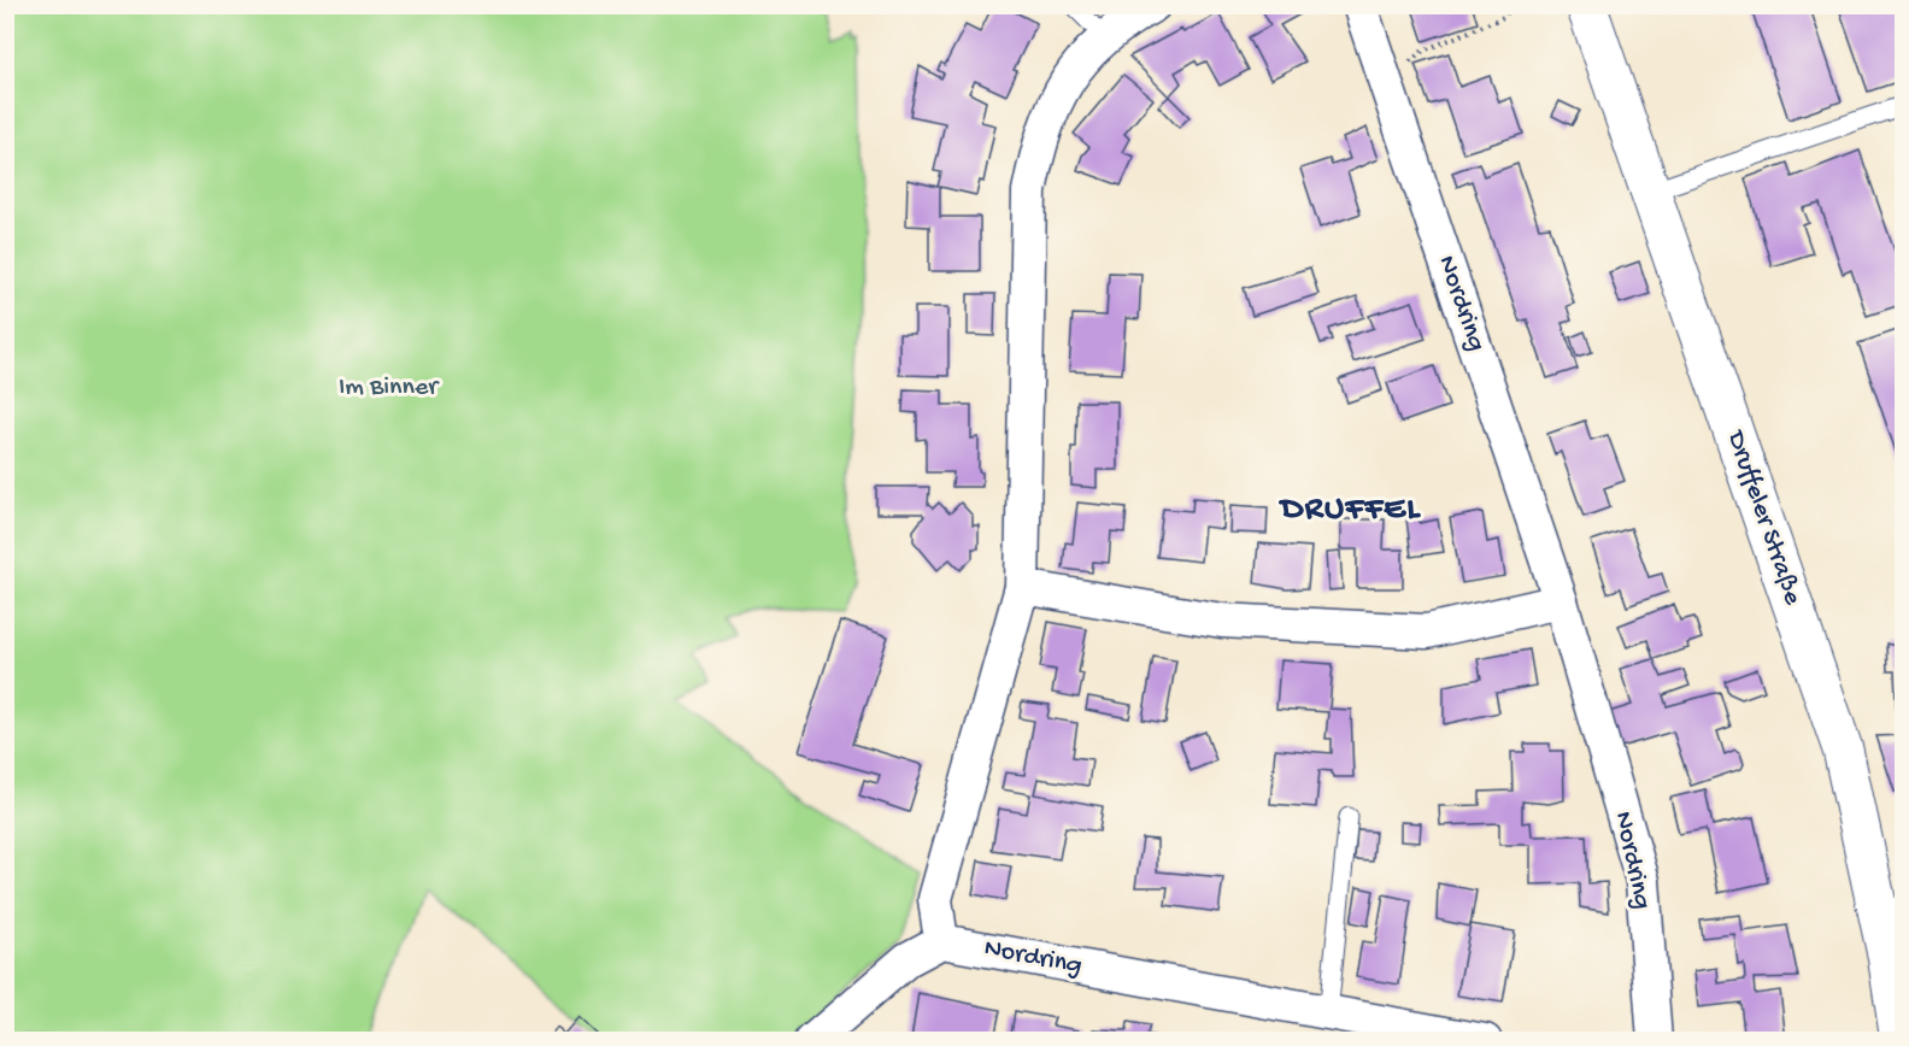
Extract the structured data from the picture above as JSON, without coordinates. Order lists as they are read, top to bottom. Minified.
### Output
{"streets":{"street":["Nordring","Druffeler Straße"]},"districts":["DRUFFEL"],"parks":["Im Binner"]}
